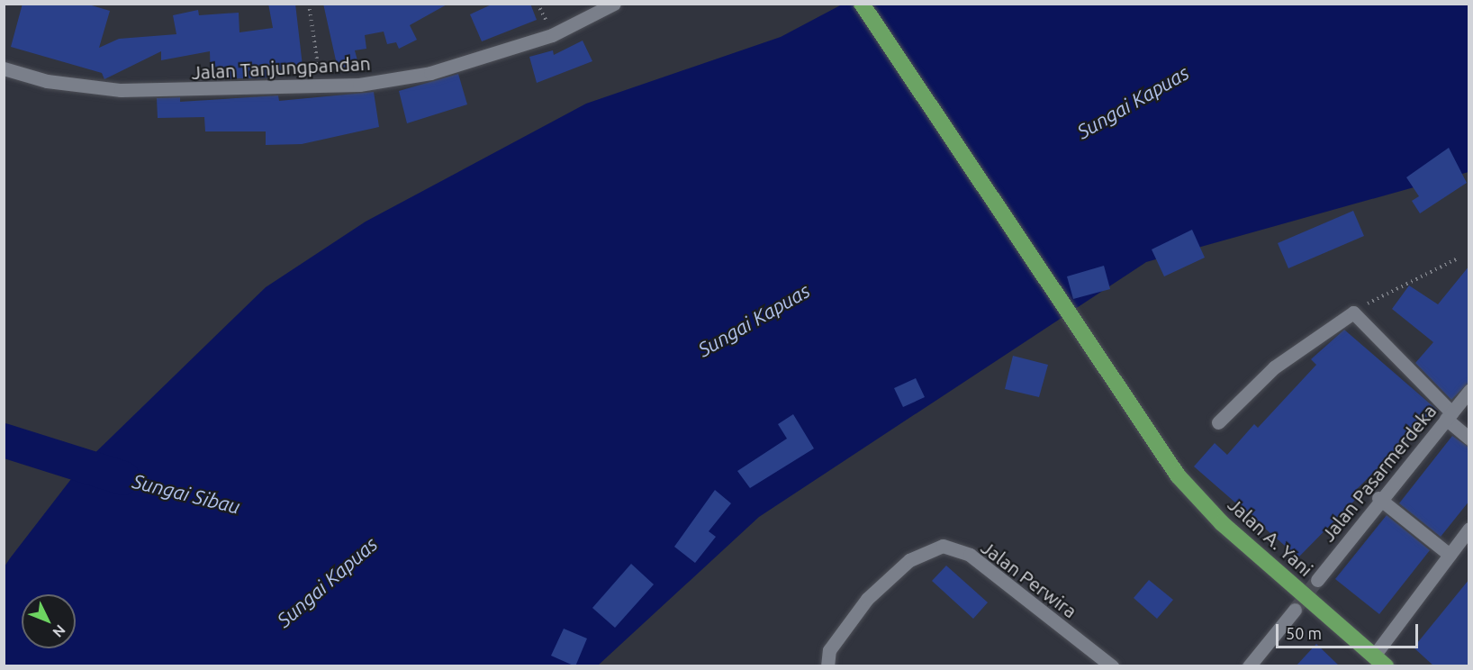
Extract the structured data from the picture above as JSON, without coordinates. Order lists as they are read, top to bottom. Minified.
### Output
{"streets":{"highway":["Jalan A. Yani"],"street":["Jalan Tanjungpandan","Jalan Pasarmerdeka","Jalan Perwira"]},"water":["Sungai Kapuas","Sungai Sibau"],"scale_bar":"50 m","north":"bottom right"}
